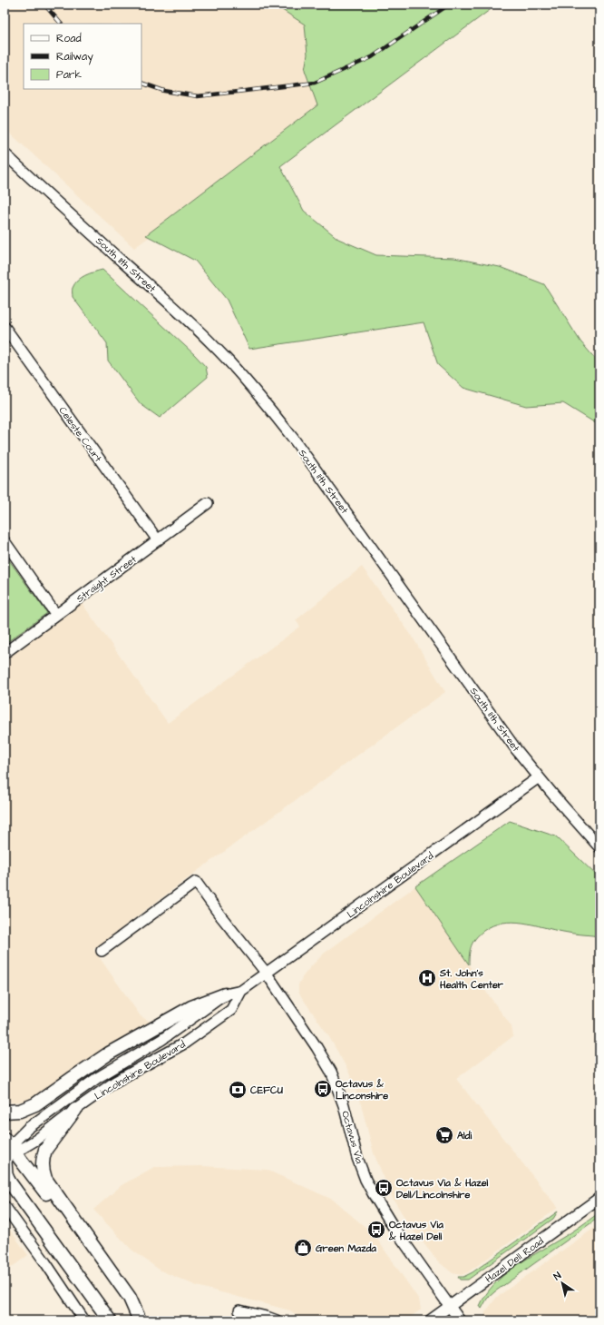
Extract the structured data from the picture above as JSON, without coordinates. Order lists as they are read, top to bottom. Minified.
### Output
{"streets":{"street":["South 11th Street","Celeste Court","Straight Street","Lincolnshire Boulevard","Octavus Via","Hazel Dell Road"]},"crossings":[["South 11th Street","Lincolnshire Boulevard"],["Celeste Court","Straight Street"],["Lincolnshire Boulevard","Octavus Via"],["Octavus Via","Hazel Dell Road"]],"places":{"hospital":["St. John's Health Center"],"bus stop":["Octavus & Linconshire","Octavus Via & Hazel Dell/Lincolnshire","Octavus Via & Hazel Dell"],"bank":["CEFCU"],"supermarket":["Aldi"],"shop":["Green Mazda"]},"legend":["Road","Railway","Park"],"north":"top left"}
